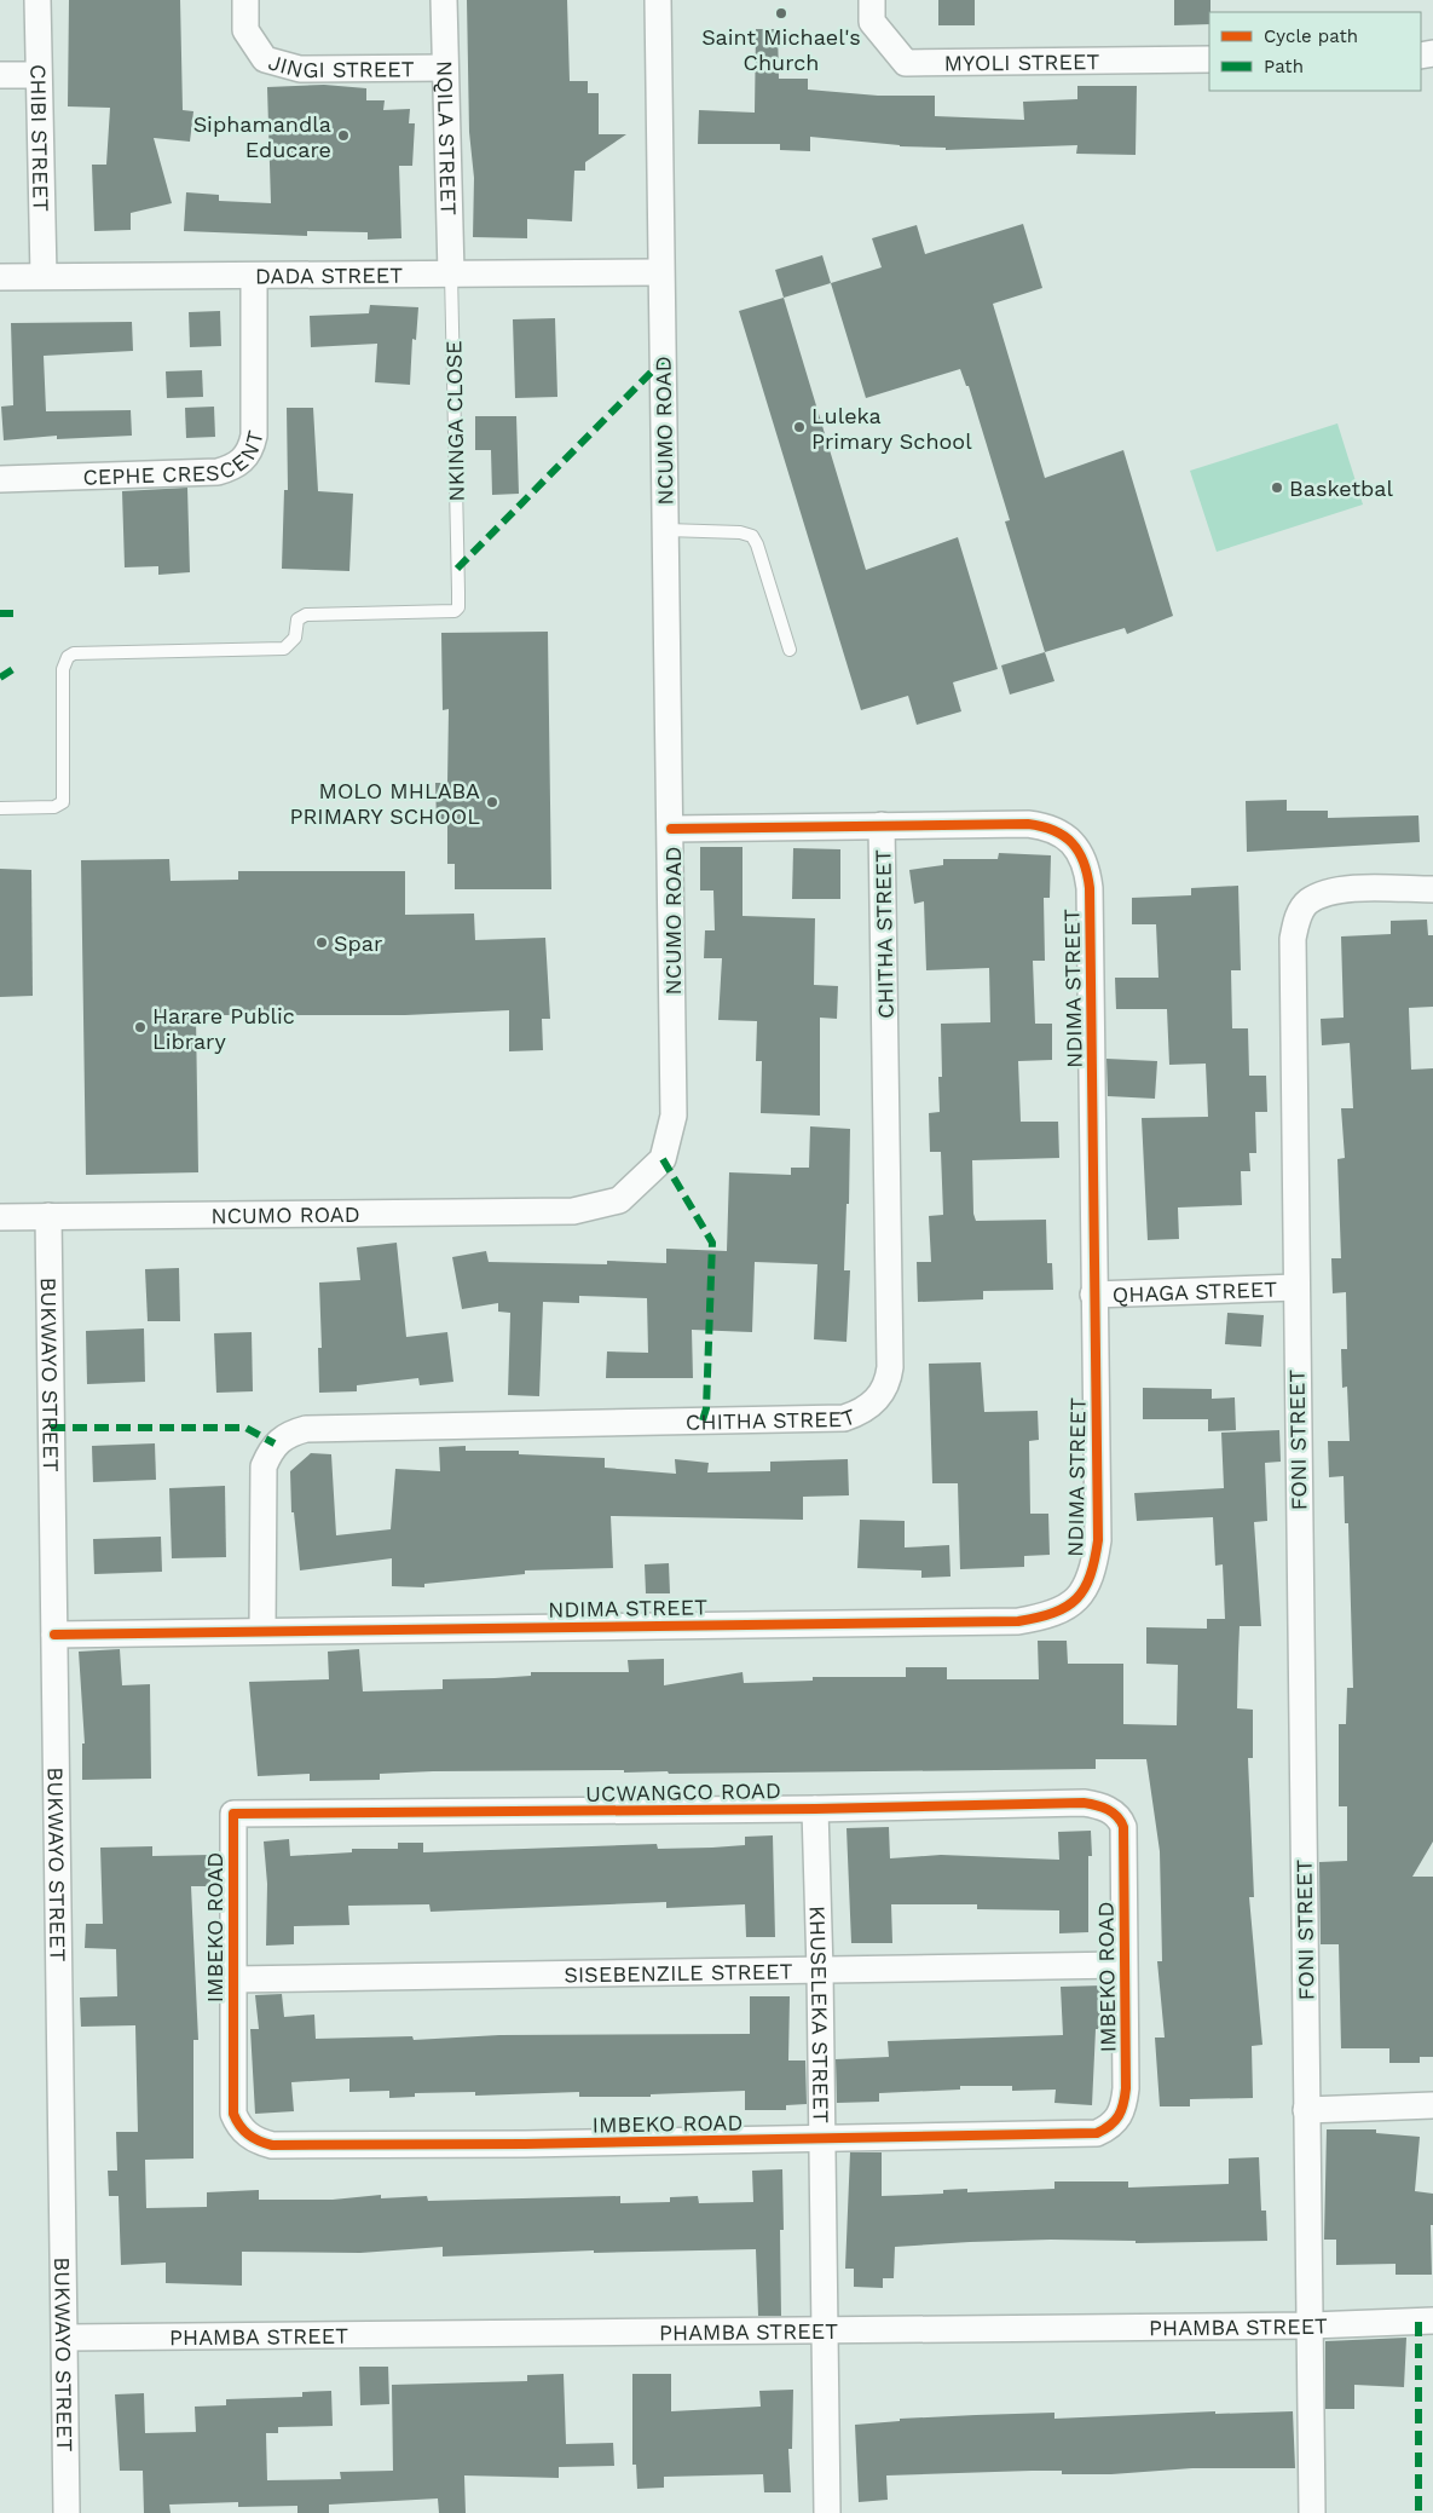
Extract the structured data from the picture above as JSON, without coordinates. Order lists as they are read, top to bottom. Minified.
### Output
{"streets":{"street":["JINGI STREET","MYOLI STREET","NQILA STREET","CHIBI STREET","DADA STREET","NCUMO ROAD","CEPHE CRESCENT","CHITHA STREET","NDIMA STREET","QHAGA STREET","BUKWAYO STREET","FONI STREET","UCWANGCO ROAD","IMBEKO ROAD","SISEBENZILE STREET","KHUSELEKA STREET","PHAMBA STREET"],"lane":["NKINGA CLOSE"]},"crossings":[["JINGI STREET","NQILA STREET"],["NQILA STREET","DADA STREET"],["NQILA STREET","NKINGA CLOSE"],["CHIBI STREET","DADA STREET"],["DADA STREET","NKINGA CLOSE"],["DADA STREET","NCUMO ROAD"],["DADA STREET","CEPHE CRESCENT"],["NCUMO ROAD","NDIMA STREET"],["NCUMO ROAD","BUKWAYO STREET"],["CHITHA STREET","NDIMA STREET"],["NDIMA STREET","QHAGA STREET"],["NDIMA STREET","BUKWAYO STREET"],["QHAGA STREET","FONI STREET"],["BUKWAYO STREET","PHAMBA STREET"],["FONI STREET","PHAMBA STREET"],["UCWANGCO ROAD","IMBEKO ROAD"],["UCWANGCO ROAD","KHUSELEKA STREET"],["IMBEKO ROAD","SISEBENZILE STREET"],["IMBEKO ROAD","KHUSELEKA STREET"],["SISEBENZILE STREET","KHUSELEKA STREET"],["KHUSELEKA STREET","PHAMBA STREET"]],"places":["Saint Michael's Church","Siphamandla Educare","Luleka Primary School","Basketbal","MOLO MHLABA PRIMARY SCHOOL","Spar","Harare Public Library"],"legend":["Cycle path","Path"]}
